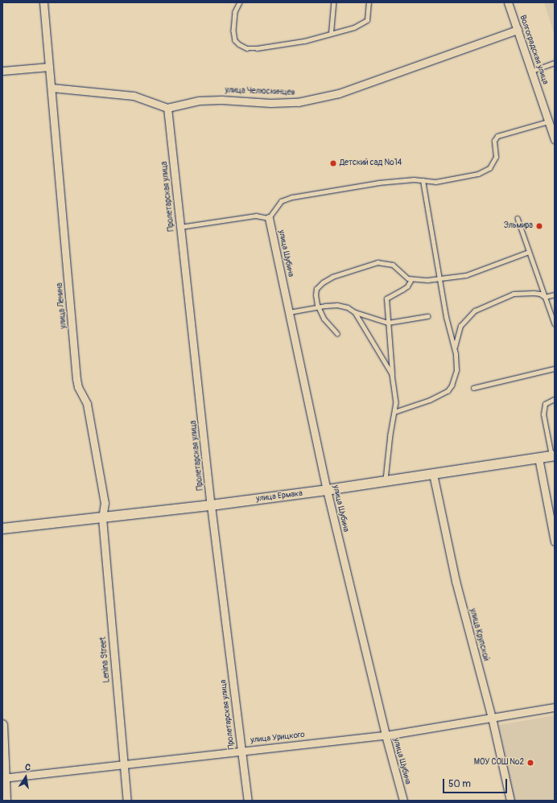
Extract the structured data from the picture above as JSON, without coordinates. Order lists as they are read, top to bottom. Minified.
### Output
{"streets":{"street":["Волгоградская улица","улица Челюскинцев","Пролетарская улица","улица Шубина","улица Ленина","улица Ермака","улица Крупской","Lenina Street","улица Урицкого"]},"crossings":[["Волгоградская улица","улица Челюскинцев"],["улица Челюскинцев","Пролетарская улица"],["Пролетарская улица","улица Ермака"],["Пролетарская улица","улица Урицкого"],["улица Шубина","улица Ермака"],["улица Шубина","улица Урицкого"],["улица Ленина","улица Ермака"],["улица Ленина","Lenina Street"],["улица Ермака","улица Крупской"],["улица Ермака","Lenina Street"],["улица Крупской","улица Урицкого"],["Lenina Street","улица Урицкого"]],"places":["Детский сад №14","Эльмира","МОУ СОШ №2"],"scale_bar":"50 m","north":"top"}
